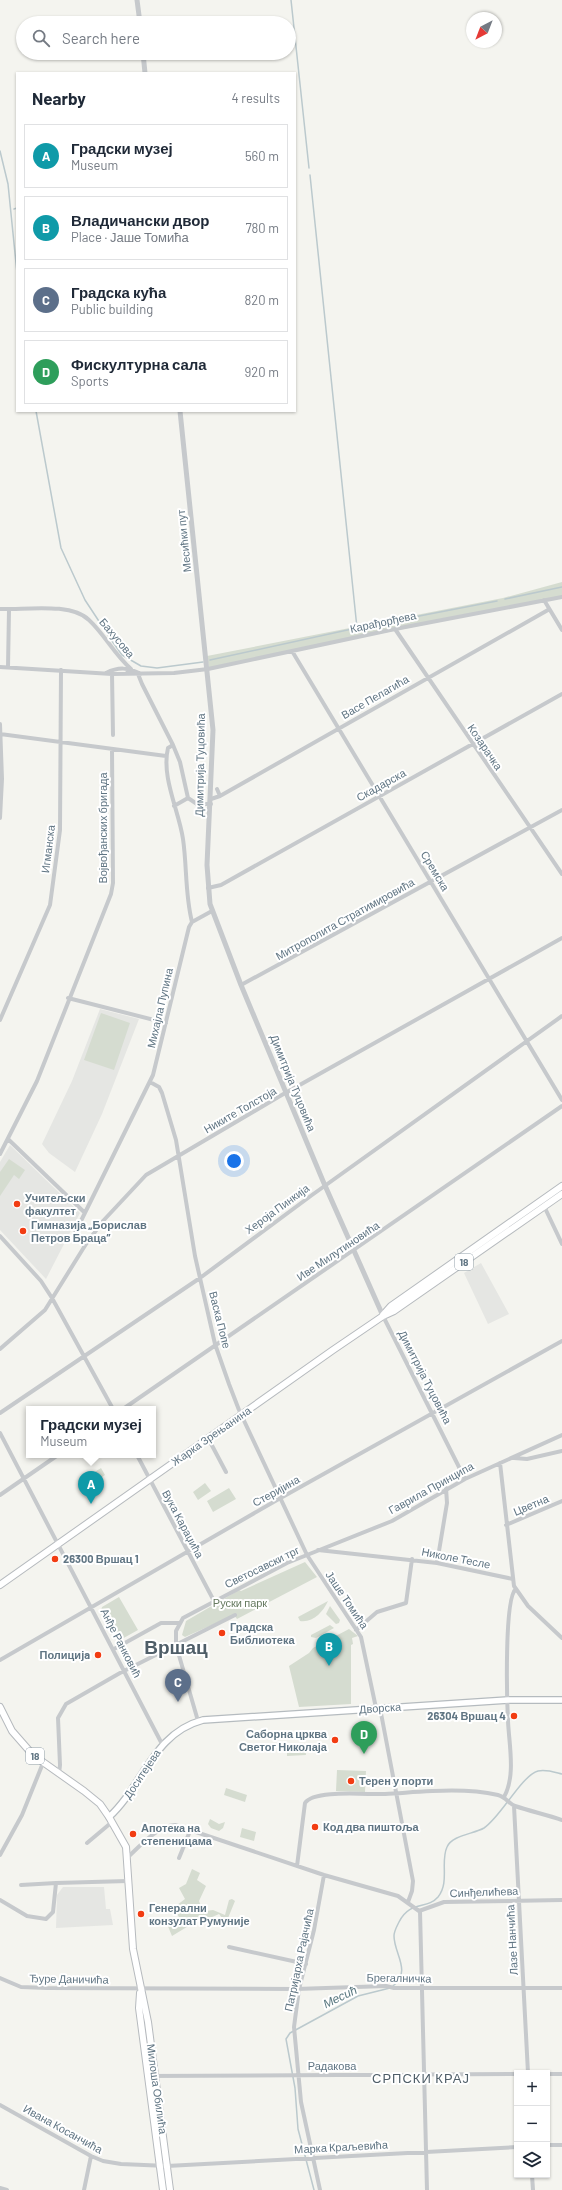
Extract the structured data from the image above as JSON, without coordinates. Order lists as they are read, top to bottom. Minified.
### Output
{"streets":{"main road":["18","Жарка Зрењанина","Дворска","Доситејева","Милоша Обилића"],"street":["Месићки пут","Карађорђева","Бахусова","Васе Пелагића","Козарачка","Димитрија Туцовића","Скадарска","Војвођанских бригада","Игманска","Сремска","Митрополита Стратимировића","Михајла Пупина","Никите Толстоја","Хероја Пинкија","Иве Милутиновића","Васка Попе","Гаврила Принципа","Стеријина","Цветна","Вука Караџића","Николе Тесле","Светосавски трг","Јаше Томића","Анђе Ранковић","Синђелићева","Лазе Нанчића","Патријарха Рајачића","Брегалничка","Ђуре Даничића","Радакова","Ивана Косанчића","Марка Краљевића"]},"crossings":[["Месићки пут","Карађорђева"],["Месићки пут","Димитрија Туцовића"],["Карађорђева","Козарачка"],["Карађорђева","Димитрија Туцовића"],["Карађорђева","Игманска"],["Карађорђева","Сремска"],["Васе Пелагића","Козарачка"],["Васе Пелагића","Димитрија Туцовића"],["Васе Пелагића","Сремска"],["Козарачка","Скадарска"],["Козарачка","Митрополита Стратимировића"],["Димитрија Туцовића","Скадарска"],["Димитрија Туцовића","Митрополита Стратимировића"],["Димитрија Туцовића","Никите Толстоја"],["Димитрија Туцовића","Хероја Пинкија"],["Димитрија Туцовића","Иве Милутиновића"],["Димитрија Туцовића","Жарка Зрењанина"],["Димитрија Туцовића","Гаврила Принципа"],["Димитрија Туцовића","Стеријина"],["Скадарска","Сремска"],["Сремска","Митрополита Стратимировића"],["Сремска","Никите Толстоја"],["Сремска","Хероја Пинкија"],["Михајла Пупина","Никите Толстоја"],["Михајла Пупина","Васка Попе"],["Никите Толстоја","Васка Попе"],["Хероја Пинкија","Васка Попе"],["Иве Милутиновића","Васка Попе"],["18","Доситејева"],["18","Милоша Обилића"],["Васка Попе","Жарка Зрењанина"],["Васка Попе","Гаврила Принципа"],["Васка Попе","Стеријина"],["Васка Попе","Светосавски трг"],["Жарка Зрењанина","Вука Караџића"],["Жарка Зрењанина","Анђе Ранковић"],["Гаврила Принципа","Николе Тесле"],["Гаврила Принципа","Светосавски трг"],["Стеријина","Вука Караџића"],["Стеријина","Анђе Ранковић"],["Вука Караџића","Светосавски трг"],["Светосавски трг","Јаше Томића"],["Јаше Томића","Дворска"],["Анђе Ранковић","Доситејева"],["Дворска","Доситејева"],["Синђелићева","Лазе Нанчића"],["Лазе Нанчића","Брегалничка"],["Патријарха Рајачића","Брегалничка"],["Патријарха Рајачића","Радакова"],["Патријарха Рајачића","Марка Краљевића"],["Брегалничка","Ђуре Даничића"],["Брегалничка","Милоша Обилића"],["Ђуре Даничића","Милоша Обилића"],["Радакова","Милоша Обилића"],["Милоша Обилића","Ивана Косанчића"],["Милоша Обилића","Марка Краљевића"],["Ивана Косанчића","Марка Краљевића"]],"districts":["Вршац","СРПСКИ КРАЈ"],"water":["Месић"],"parks":["Руски парк"],"places":["Учитељски факултет","Гимназија „Борислав Петров Браца”","26300 Вршац 1","Градска Библиотека","Полицијa","26304 Вршац 4","Саборна црква Светог Николаја","Терен у порти","Код два пиштоља","Апотека на степеницама","Генерални конзулат Румуније"],"north":"bottom left","page":{"search":"Search here","heading":["Nearby","4 results"],"list":[{"mark":"A","name":"Градски музеј","note":"Museum","value":"560 m"},{"mark":"B","name":"Владичански двор","note":"Place · Јаше Томића","value":"780 m"},{"mark":"C","name":"Градска кућа","note":"Public building","value":"820 m"},{"mark":"D","name":"Фискултурна сала","note":"Sports","value":"920 m"}],"popup":["Градски музеј","Museum"],"pins":["A","B","C","D"],"map_buttons":["+","−"]}}
